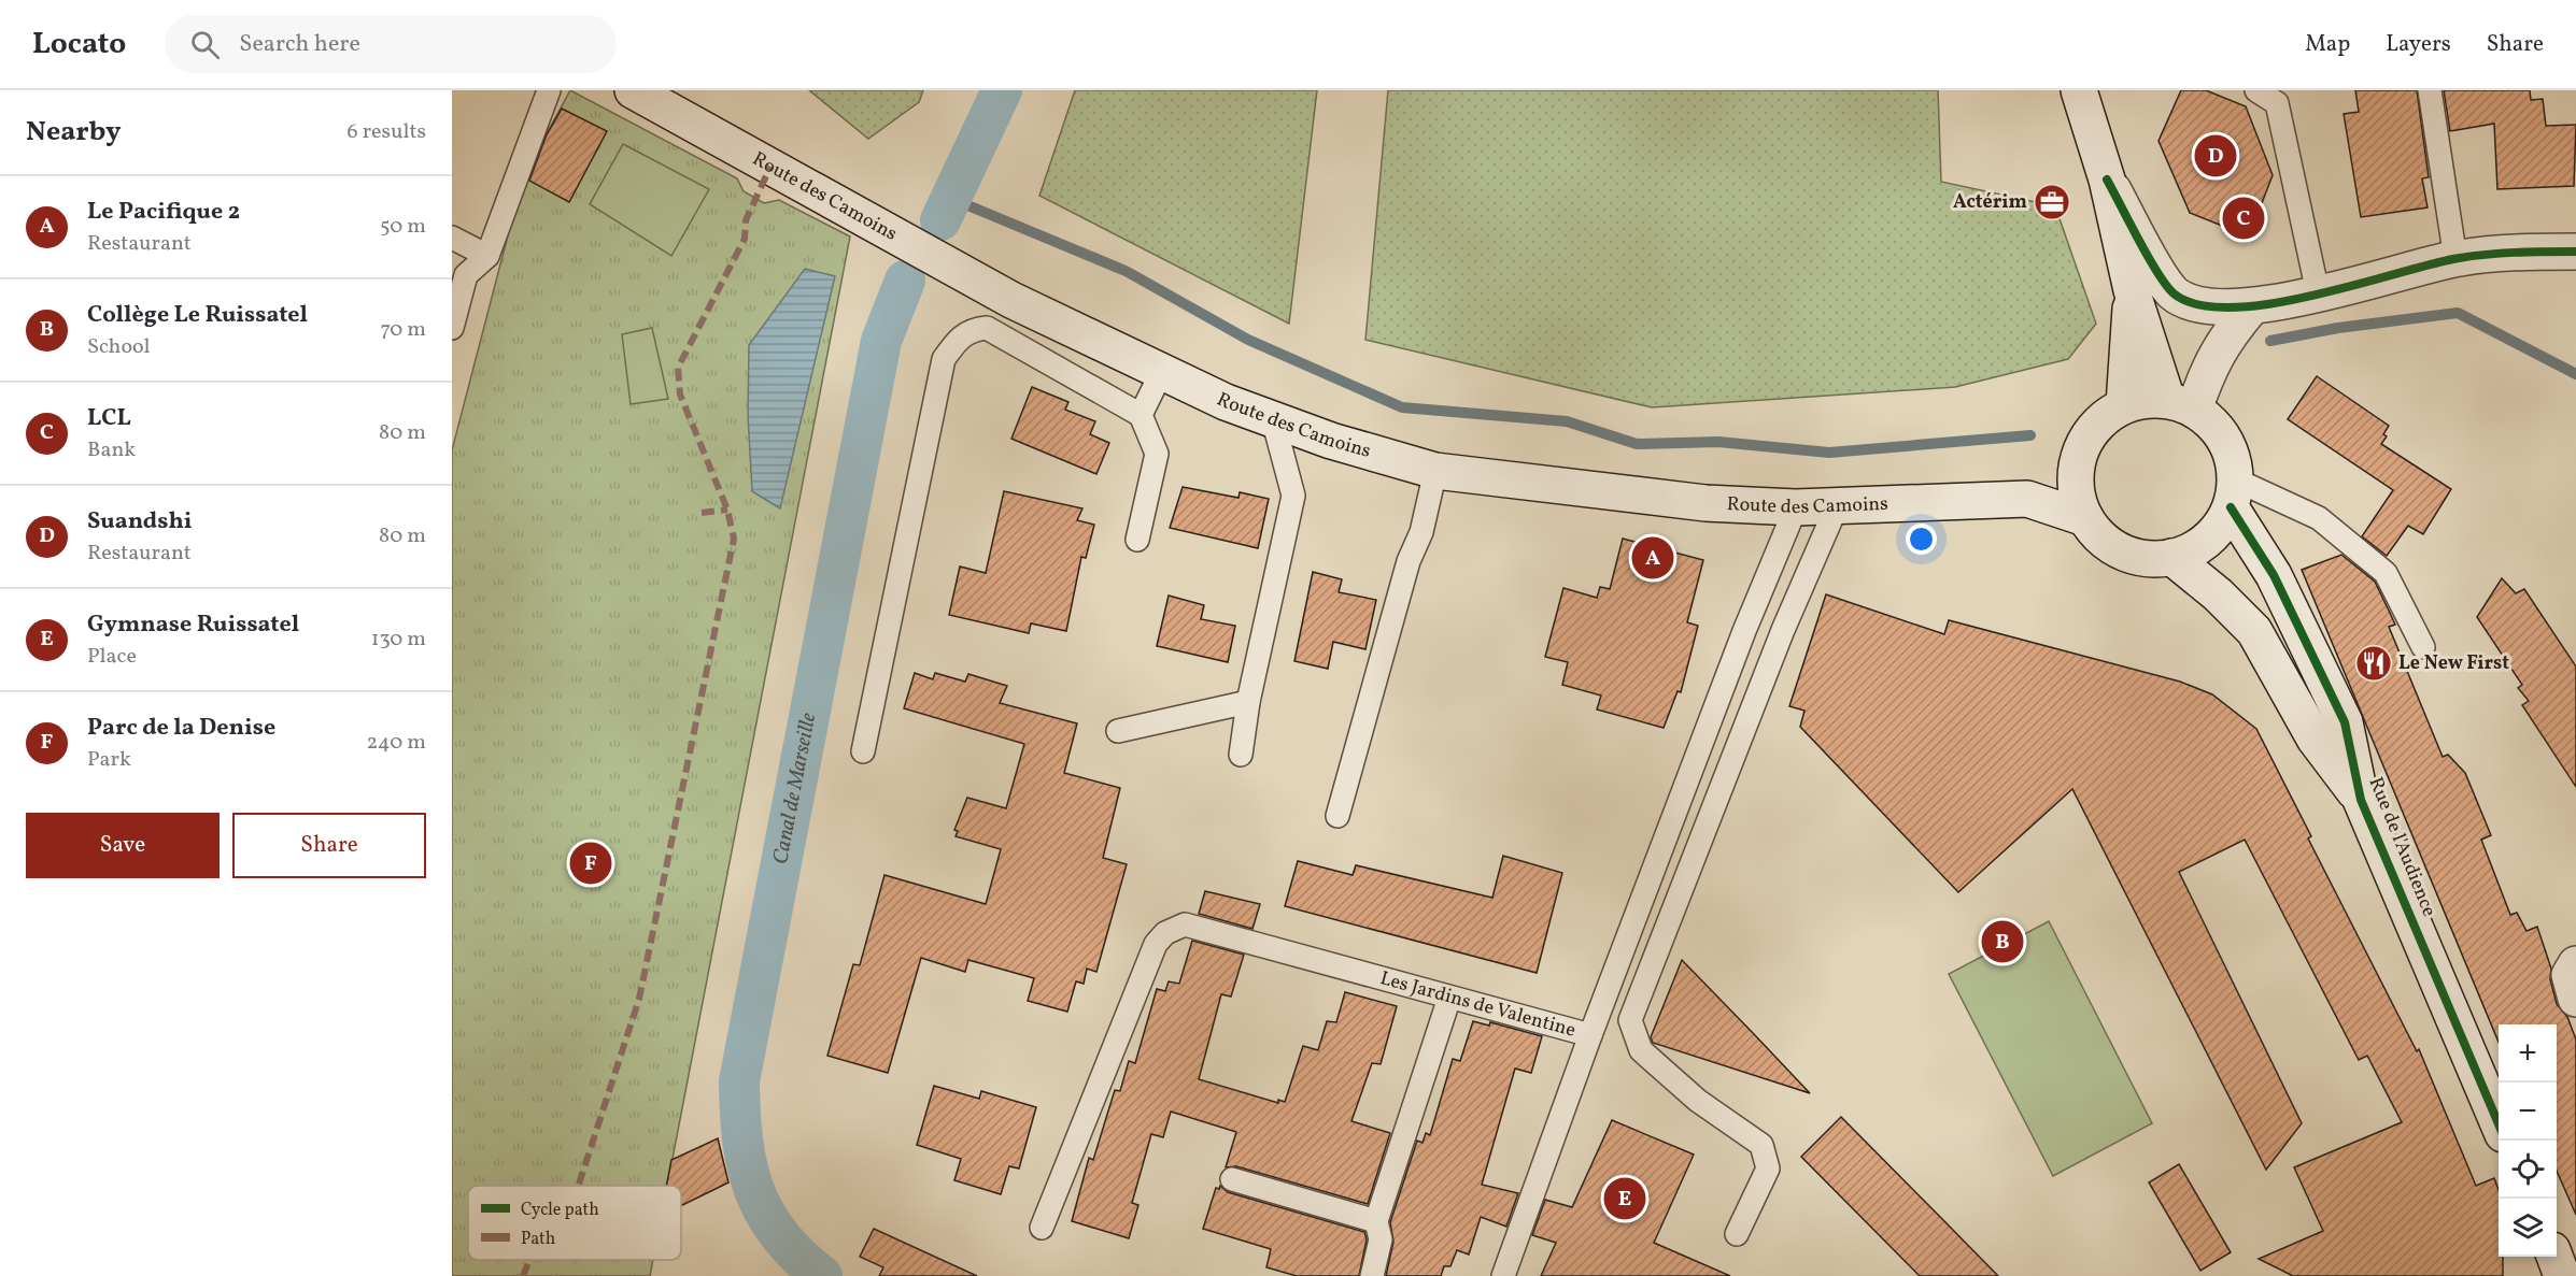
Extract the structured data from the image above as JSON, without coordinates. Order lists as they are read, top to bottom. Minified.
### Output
{"streets":{"main road":["Route des Camoins","Rue de l'Audience"],"lane":["Les Jardins de Valentine"]},"crossings":[["Route des Camoins","Rue de l'Audience"],["Route des Camoins","Les Jardins de Valentine"]],"water":["Canal de Marseille"],"places":{"office":["Actérim"],"restaurant":["Le New First"]},"legend":["Cycle path","Path"],"page":{"header":"Locato","search":"Search here","nav":["Map","Layers","Share"],"heading":["Nearby","6 results"],"pins":["D","C","A","F","B","E"],"list":[{"mark":"A","name":"Le Pacifique 2","note":"Restaurant","value":"50 m"},{"mark":"B","name":"Collège Le Ruissatel","note":"School","value":"70 m"},{"mark":"C","name":"LCL","note":"Bank","value":"80 m"},{"mark":"D","name":"Suandshi","note":"Restaurant","value":"80 m"},{"mark":"E","name":"Gymnase Ruissatel","note":"Place","value":"130 m"},{"mark":"F","name":"Parc de la Denise","note":"Park","value":"240 m"}],"buttons":["Save","Share"],"map_buttons":["+","−"]}}
